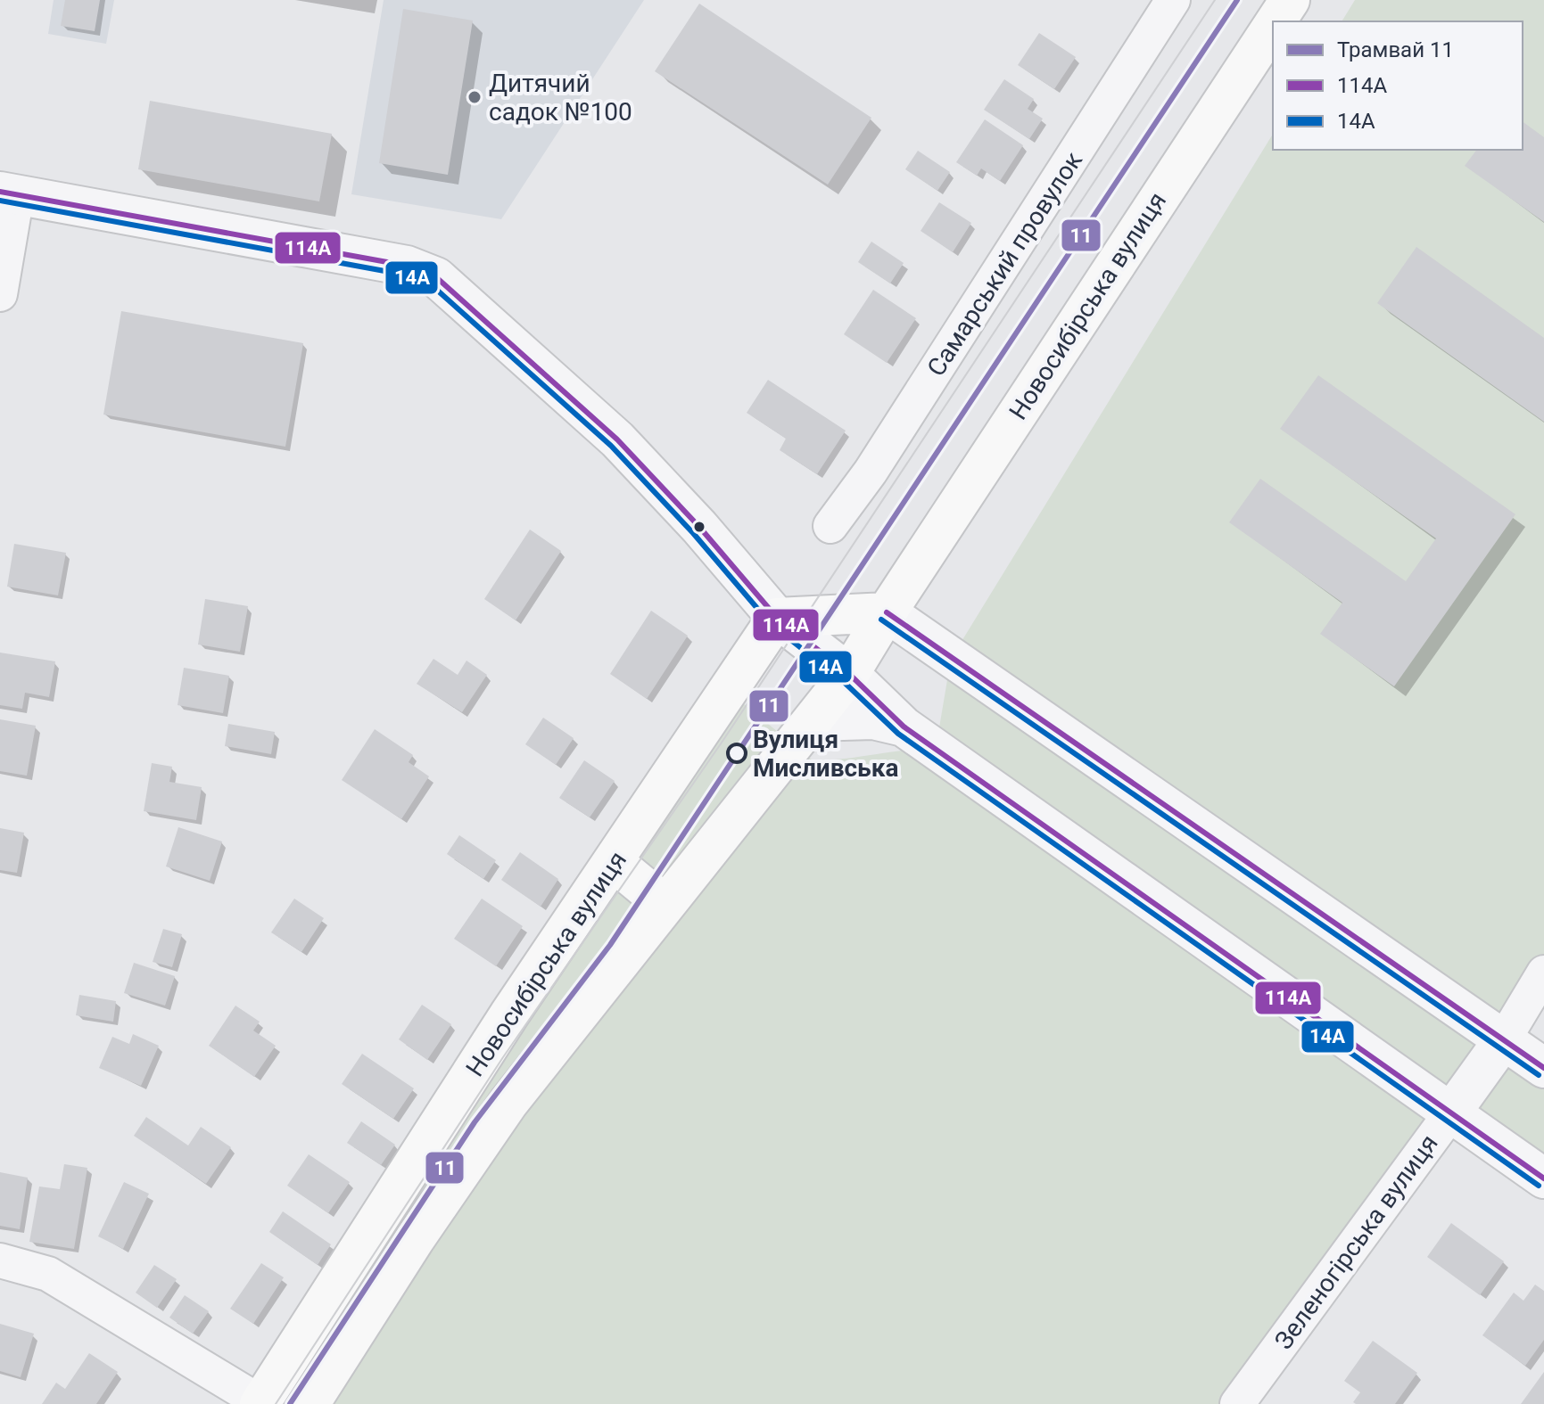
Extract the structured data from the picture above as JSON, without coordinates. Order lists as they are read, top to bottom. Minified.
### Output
{"streets":{"main road":["Новосибірська вулиця"],"street":["Самарський провулок","Зеленогірська вулиця"]},"places":["Дитячий садок №100","Вулиця Мисливська"],"lines":["tram line 11","transit line 114А","transit line 14А"],"legend":["Трамвай 11","114А","14А"]}
